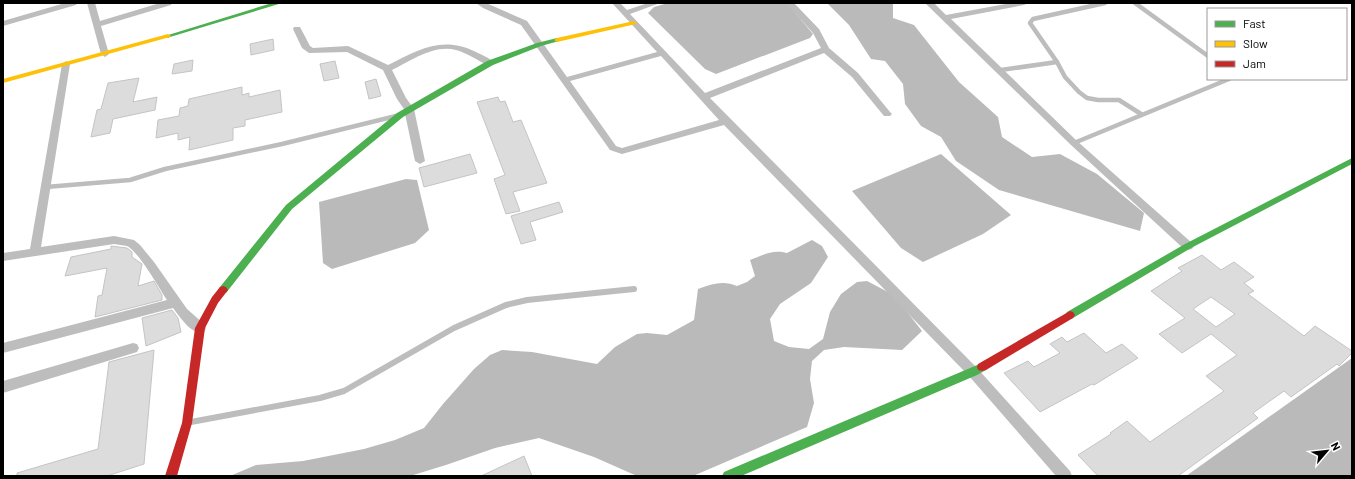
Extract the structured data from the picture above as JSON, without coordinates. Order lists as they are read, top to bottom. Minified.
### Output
{"legend":["Fast","Slow","Jam"],"north":"top right"}
